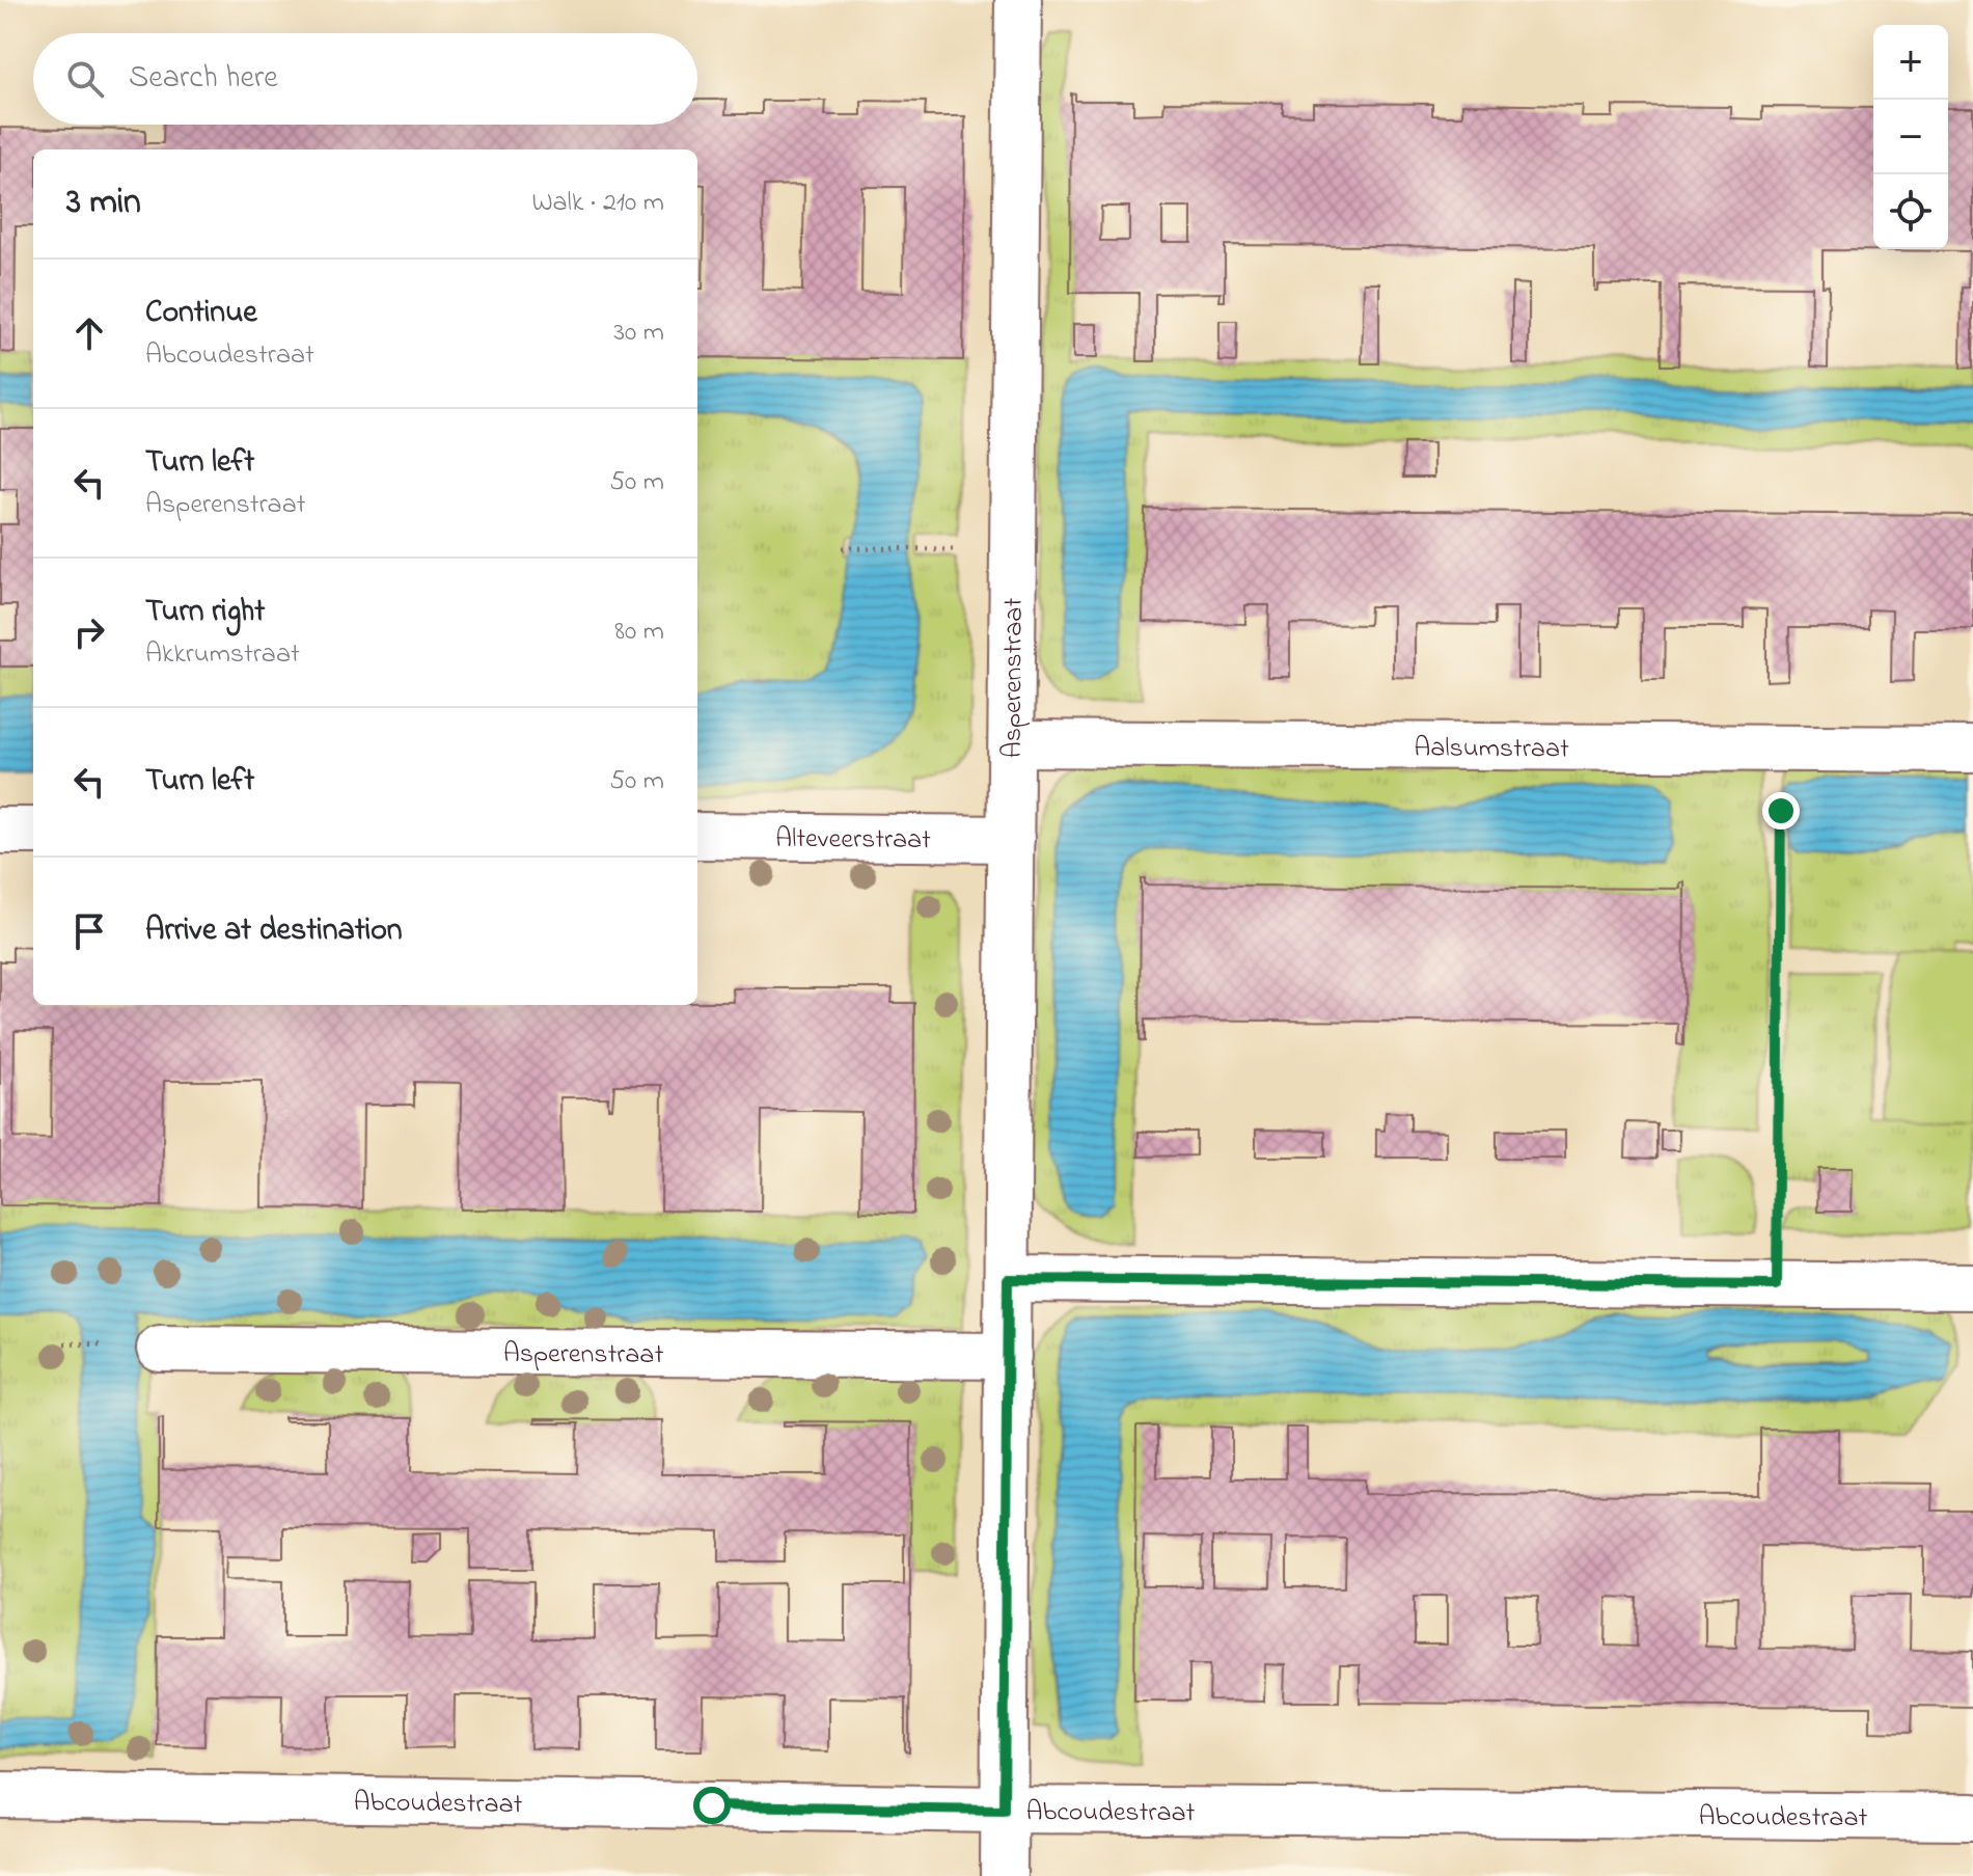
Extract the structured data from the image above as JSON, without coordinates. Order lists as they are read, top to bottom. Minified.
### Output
{"streets":{"street":["Asperenstraat","Aalsumstraat","Alteveerstraat","Abcoudestraat"]},"crossings":[["Asperenstraat","Aalsumstraat"],["Asperenstraat","Alteveerstraat"],["Asperenstraat","Abcoudestraat"]],"page":{"map_buttons":["+","−"],"search":"Search here","heading":["3 min","Walk · 210 m"],"list":[["Continue","Abcoudestraat","30 m"],["Turn left","Asperenstraat","50 m"],["Turn right","Akkrumstraat","80 m"],["Turn left","50 m"],"Arrive at destination"]}}
